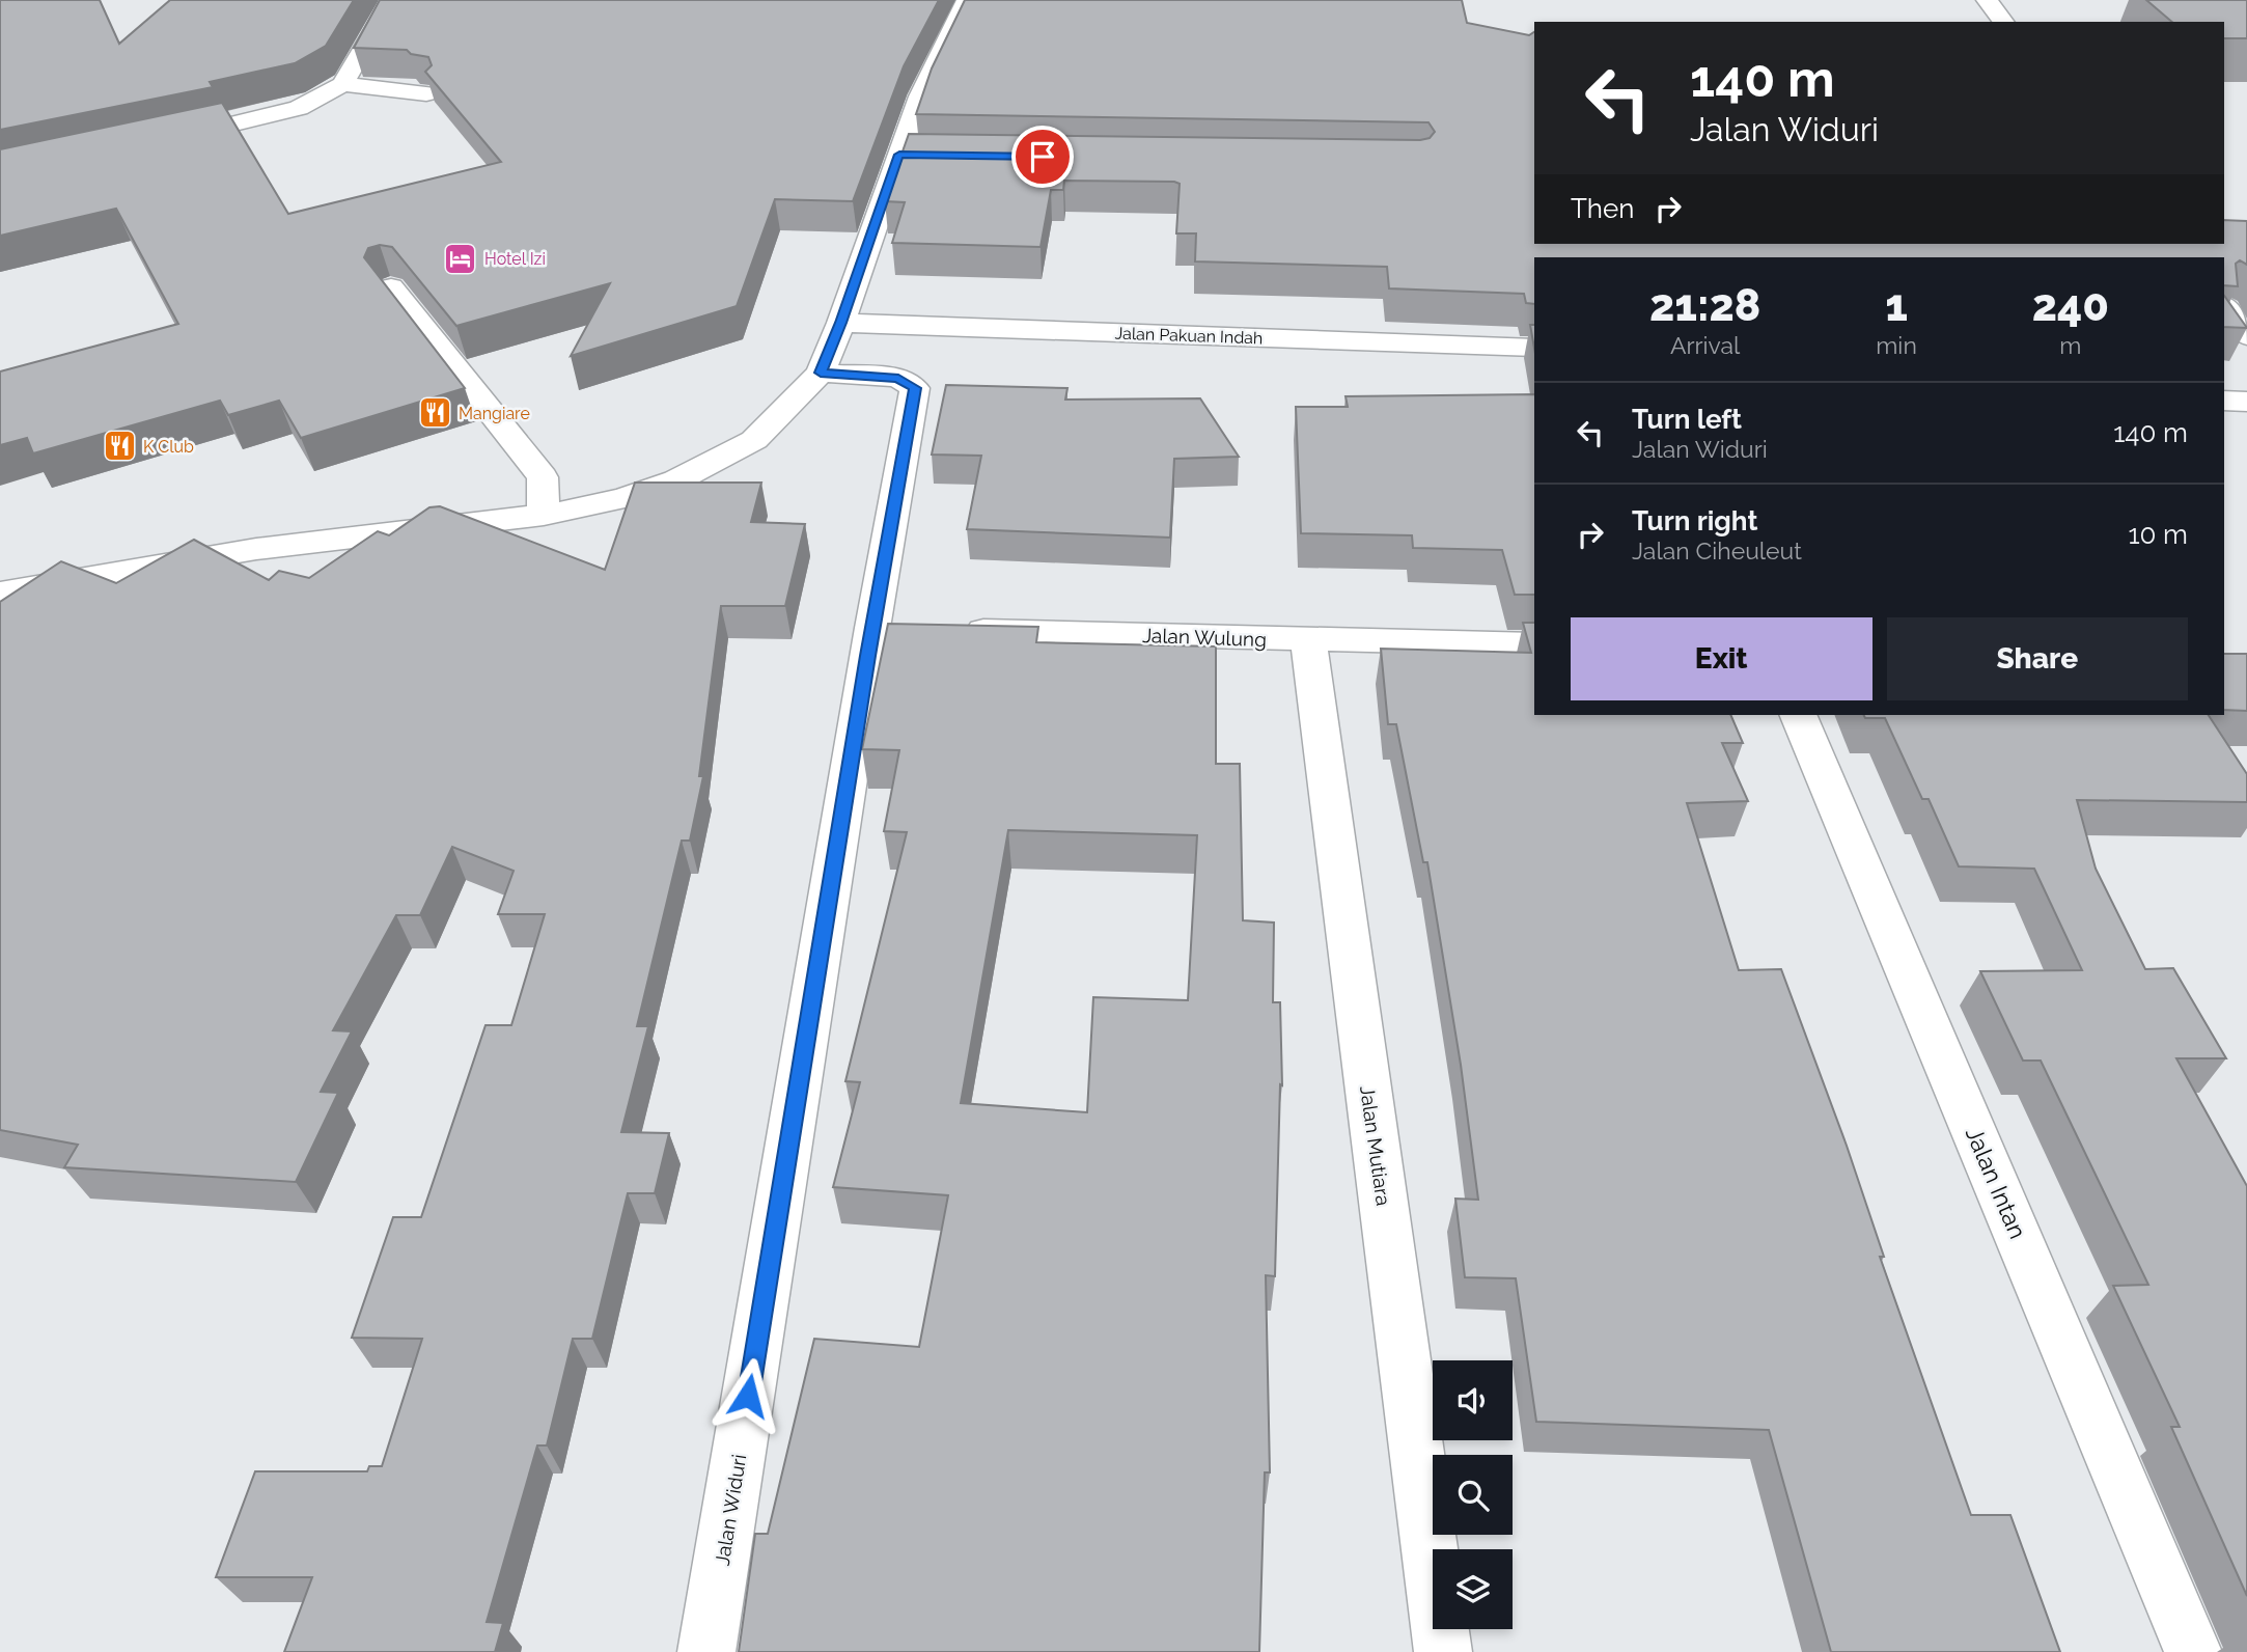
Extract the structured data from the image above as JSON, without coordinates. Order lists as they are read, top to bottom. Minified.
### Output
{"streets":{"street":["Jalan Pakuan Indah","Jalan Wulung","Jalan Mutiara","Jalan Intan","Jalan Widuri"]},"crossings":[["Jalan Wulung","Jalan Mutiara"]],"places":{"hotel":["Hotel Izi"],"restaurant":["Mangiare","K Club"]},"page":{"turn":["140 m","Jalan Widuri"],"then":"Then","eta":["21:28","Arrival","1","min","240","m"],"list":[{"name":"Turn left","note":"Jalan Widuri","value":"140 m"},{"name":"Turn right","note":"Jalan Ciheuleut","value":"10 m"}],"buttons":["Exit","Share"]}}
